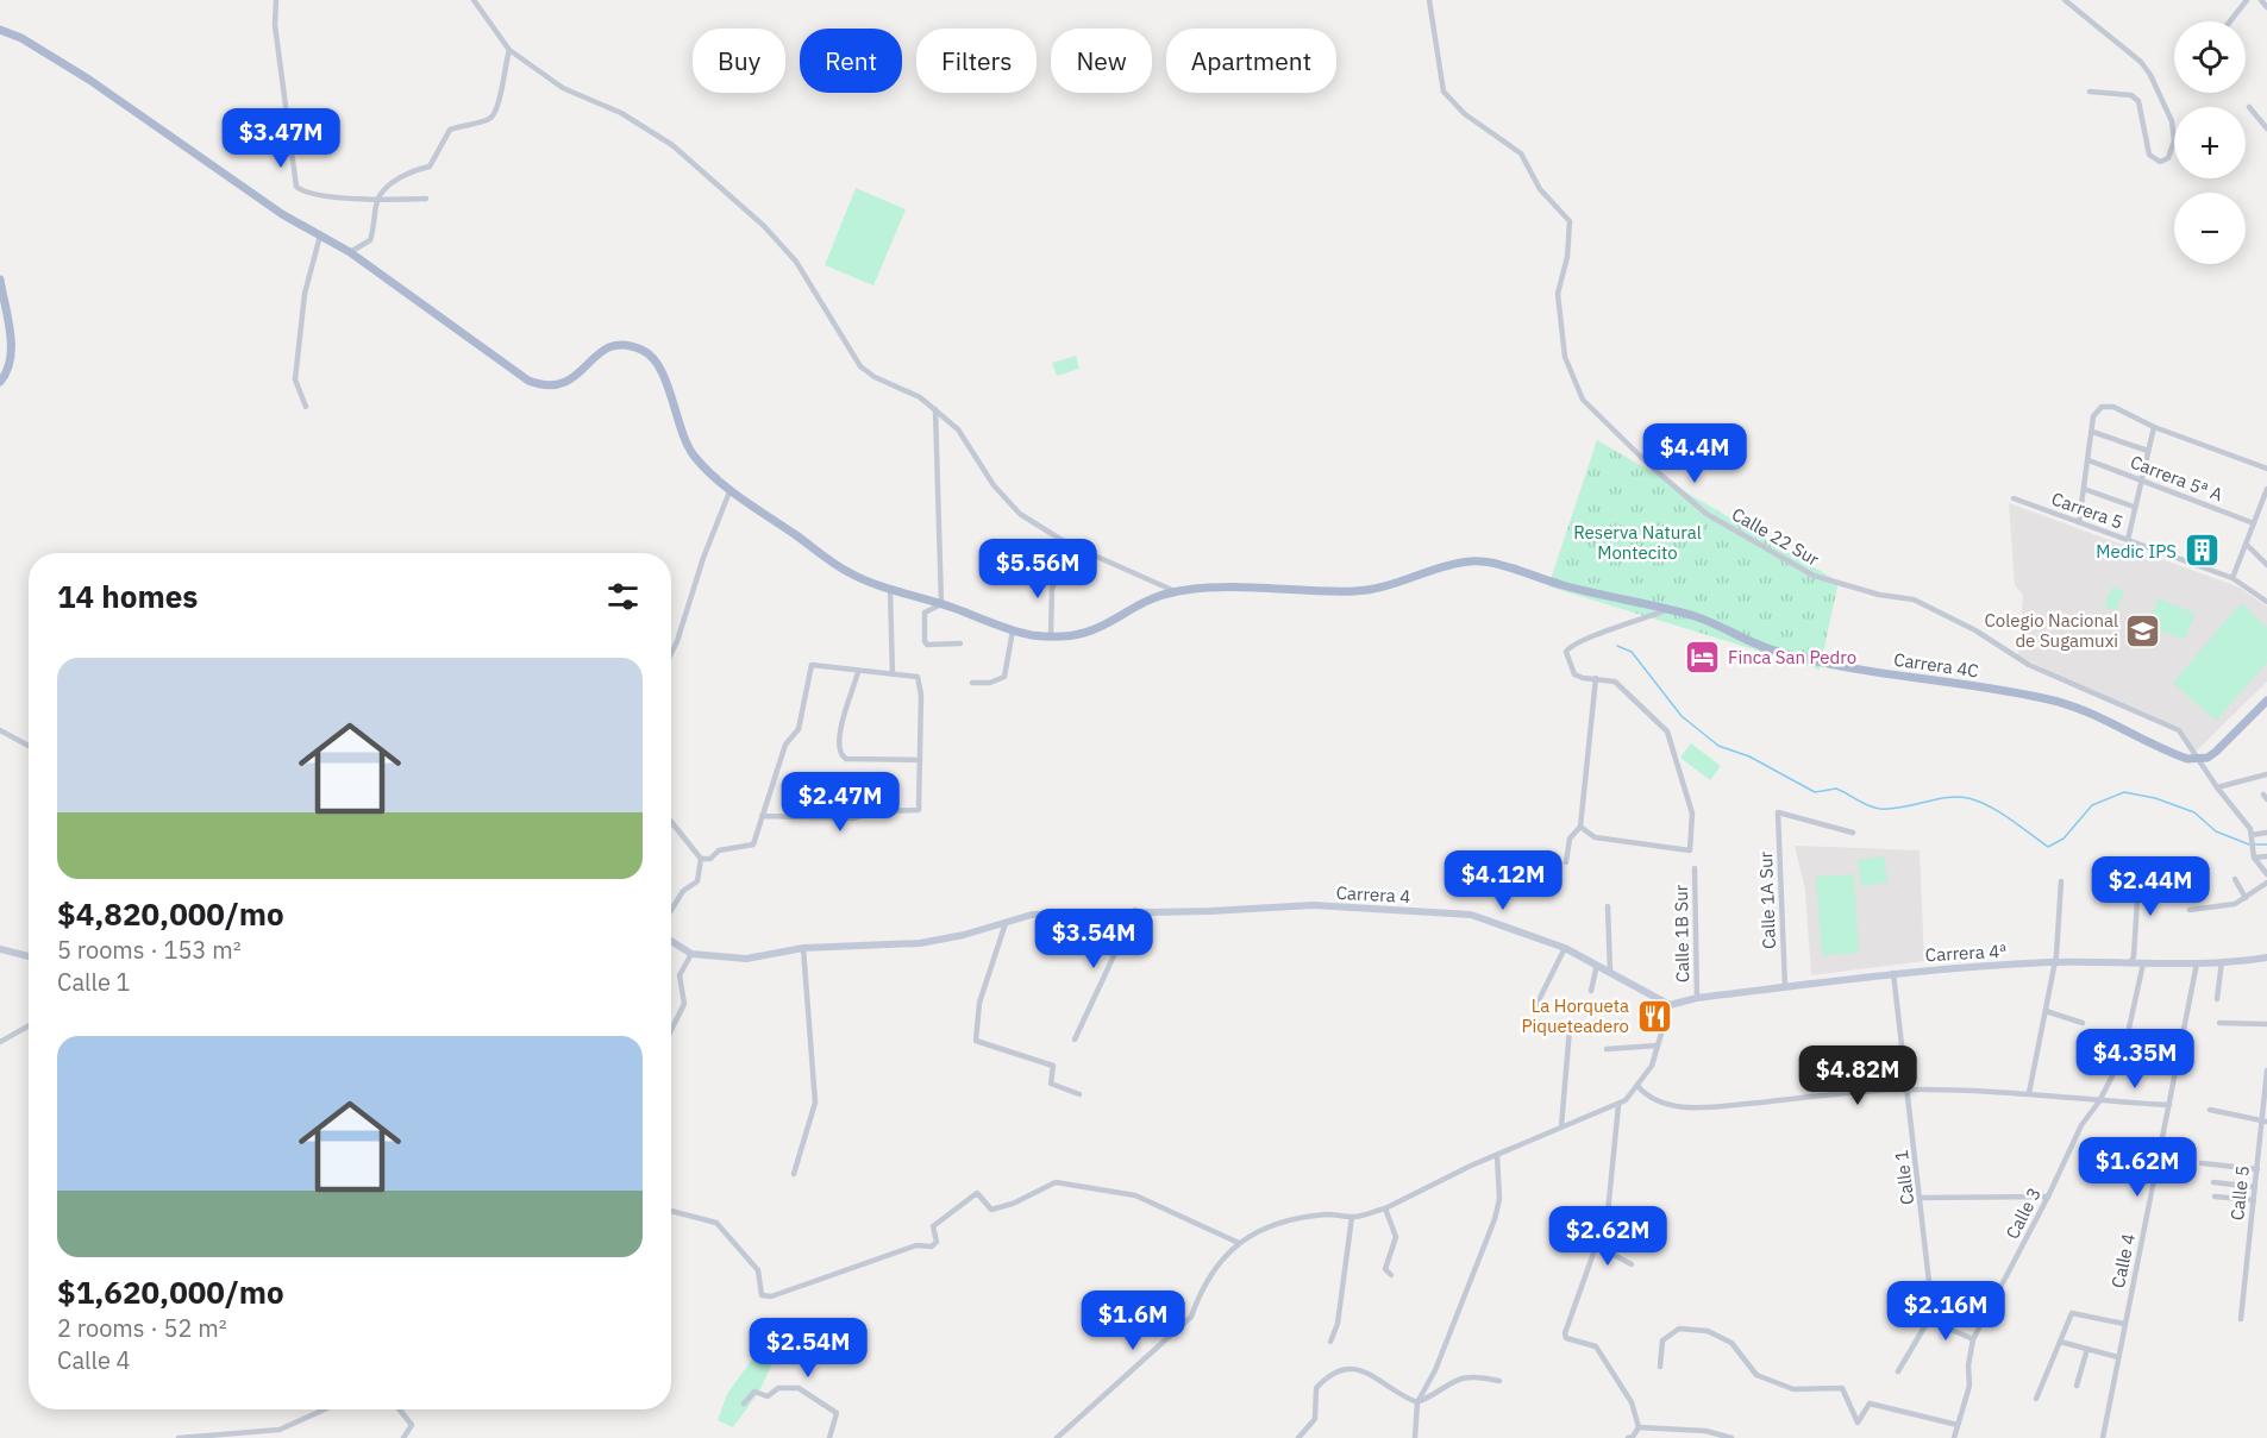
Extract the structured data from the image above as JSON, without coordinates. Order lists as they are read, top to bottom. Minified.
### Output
{"streets":{"main road":["Carrera 4C"],"street":["Carrera 5ª A","Carrera 5","Calle 22 Sur","Carrera 4","Calle 1A Sur","Calle 1B Sur","Carrera 4ª","Calle 1","Calle 5","Calle 3","Calle 4"]},"crossings":[["Calle 22 Sur","Carrera 4C"],["Carrera 4","Carrera 4ª"],["Calle 1A Sur","Carrera 4ª"],["Calle 1B Sur","Carrera 4ª"],["Carrera 4ª","Calle 1"],["Carrera 4ª","Calle 3"],["Carrera 4ª","Calle 4"]],"parks":["Reserva Natural Montecito"],"places":{"building":["Medic IPS"],"school or university":["Colegio Nacional de Sugamuxi"],"hotel":["Finca San Pedro"],"restaurant":["La Horqueta Piqueteadero"]},"page":{"map_buttons":["+","−"],"chip":["Buy","Rent","Filters","New","Apartment"],"price":["$3.47M","$4.4M","$5.56M","$2.47M","$4.12M","$2.44M","$3.54M","$4.35M","$4.82M","$1.62M","$2.62M","$2.16M","$1.6M","$2.54M"],"heading":"14 homes","list":[{"name":"$4,820,000/mo","note":"5 rooms · 153 m² · Calle 1"},{"name":"$1,620,000/mo","note":"2 rooms · 52 m² · Calle 4"}]}}
